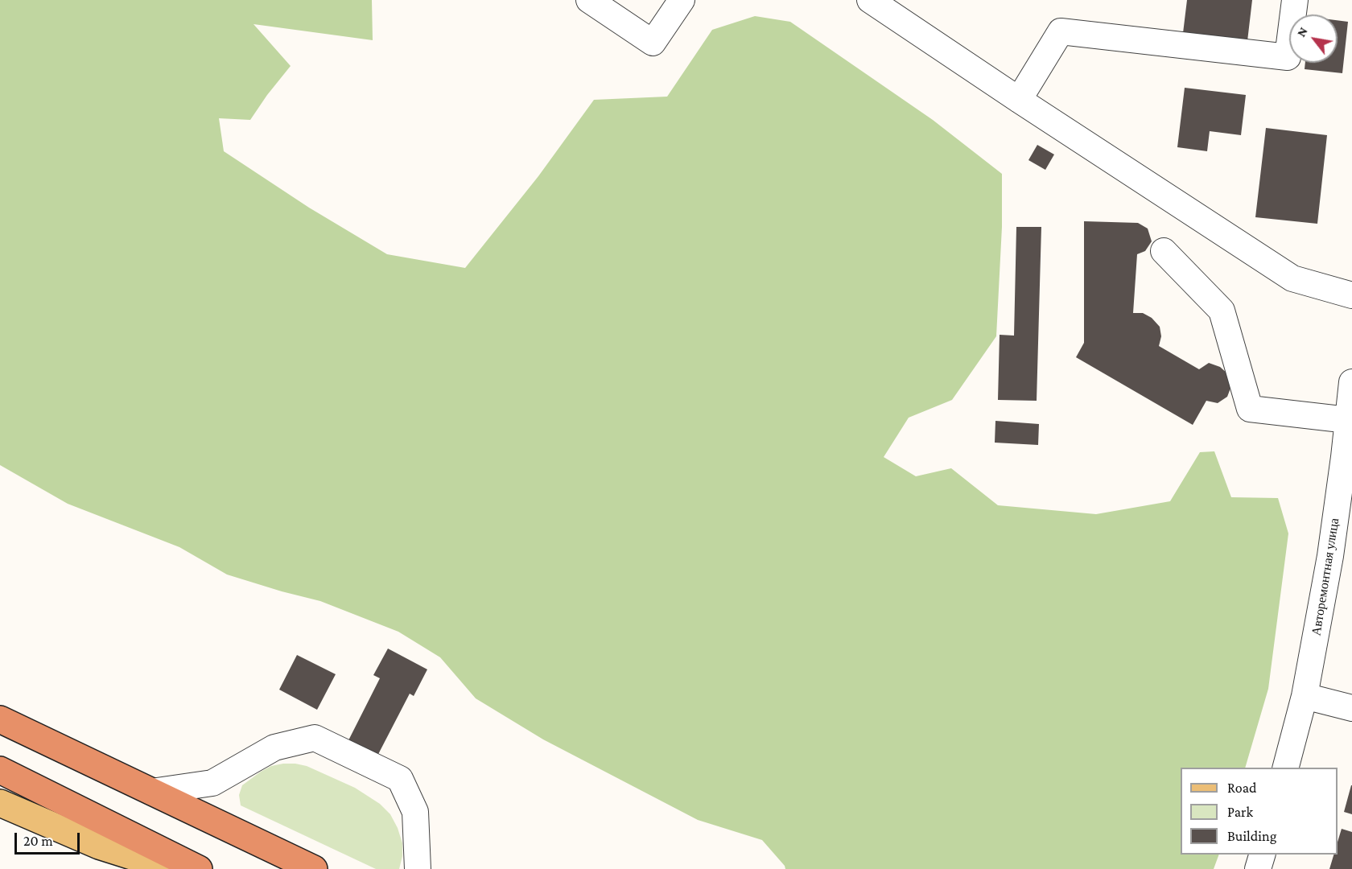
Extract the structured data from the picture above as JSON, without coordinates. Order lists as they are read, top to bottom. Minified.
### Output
{"streets":{"street":["Авторемонтная улица"]},"legend":["Road","Park","Building"],"scale_bar":"20 m","north":"top left"}
